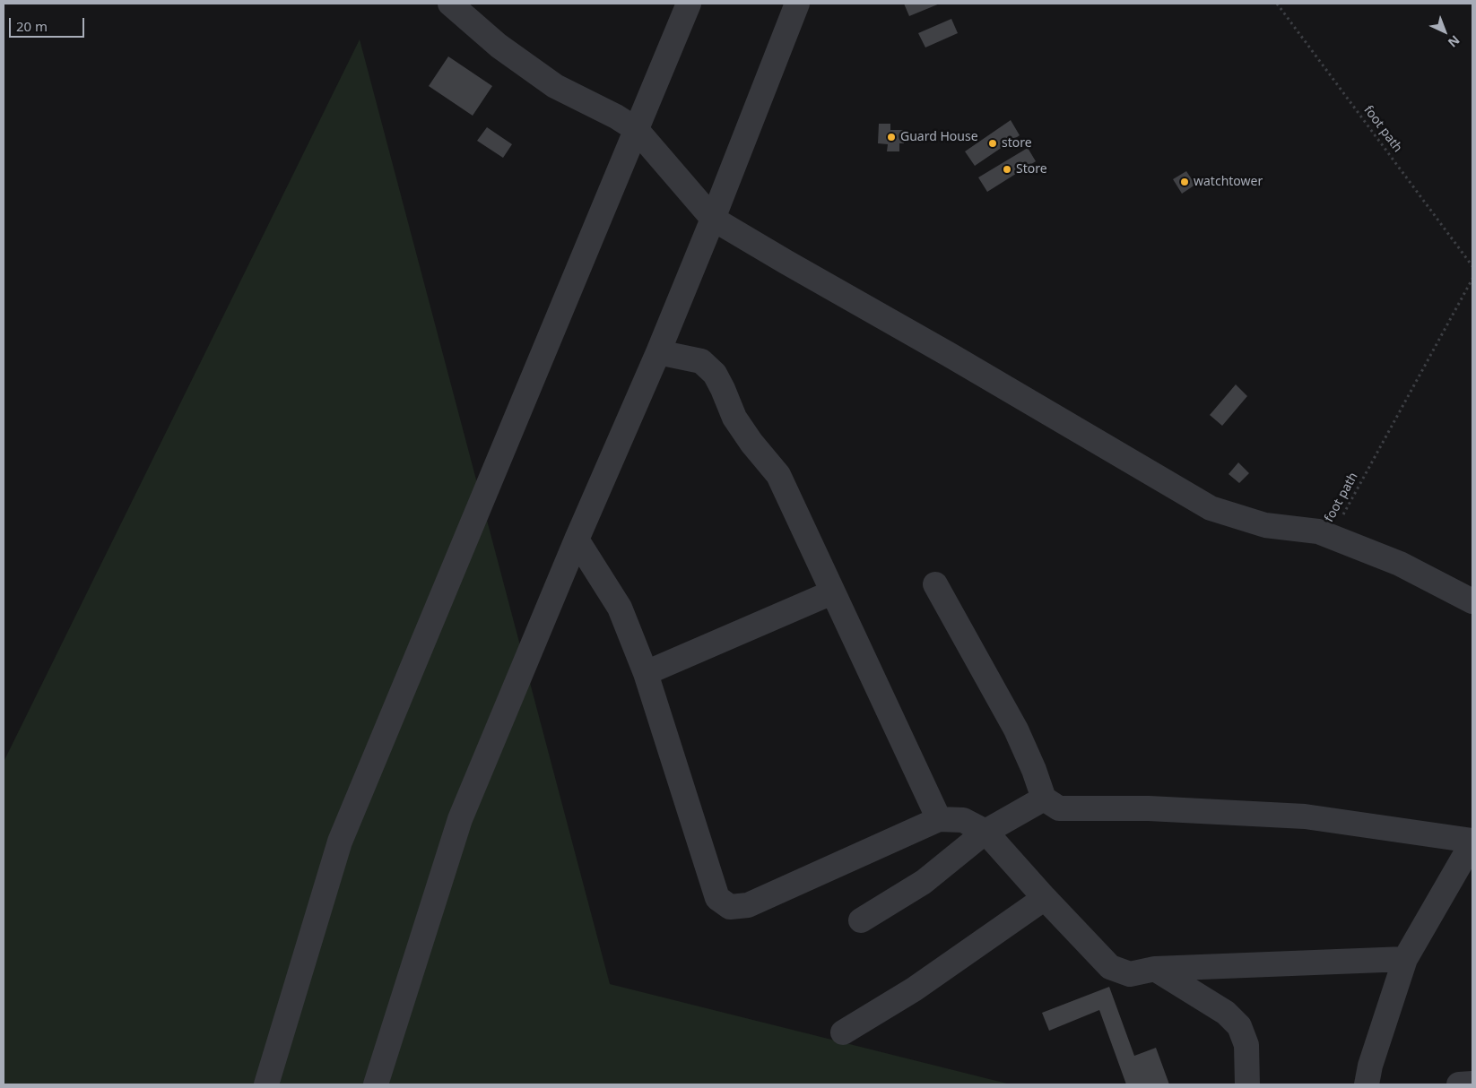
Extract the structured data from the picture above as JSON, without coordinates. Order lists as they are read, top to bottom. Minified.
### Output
{"streets":{"path":["foot path"]},"places":["Guard House","store","Store","watchtower"],"scale_bar":"20 m","north":"bottom right"}
